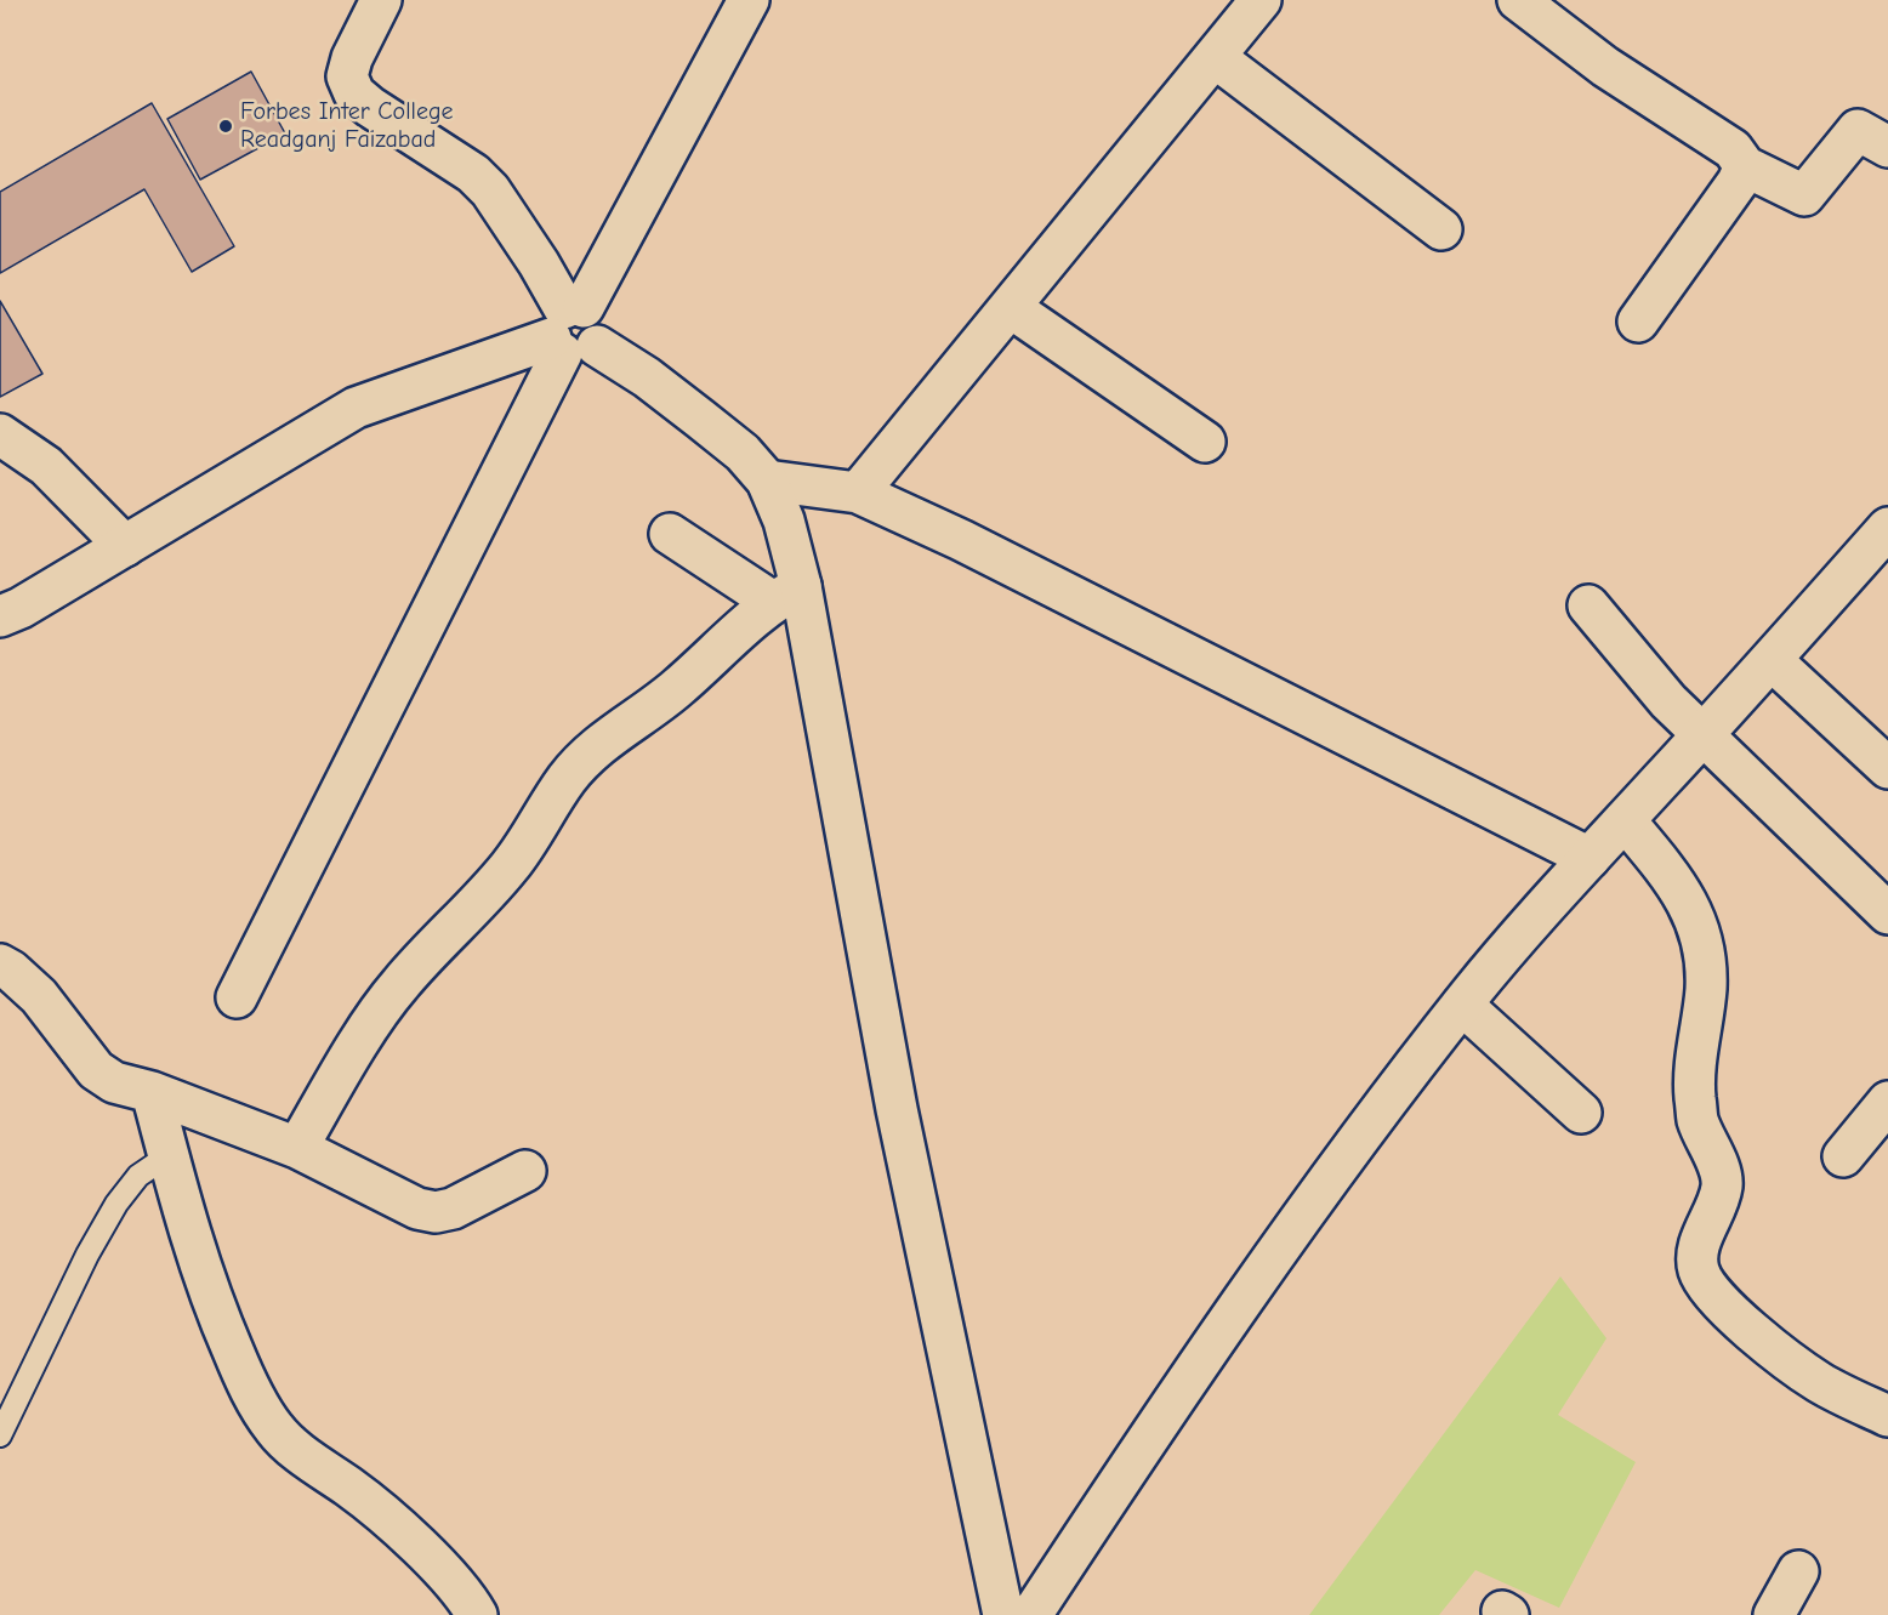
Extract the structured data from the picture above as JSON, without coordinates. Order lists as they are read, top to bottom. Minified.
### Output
{"places":["Forbes Inter College Readganj Faizabad"]}
